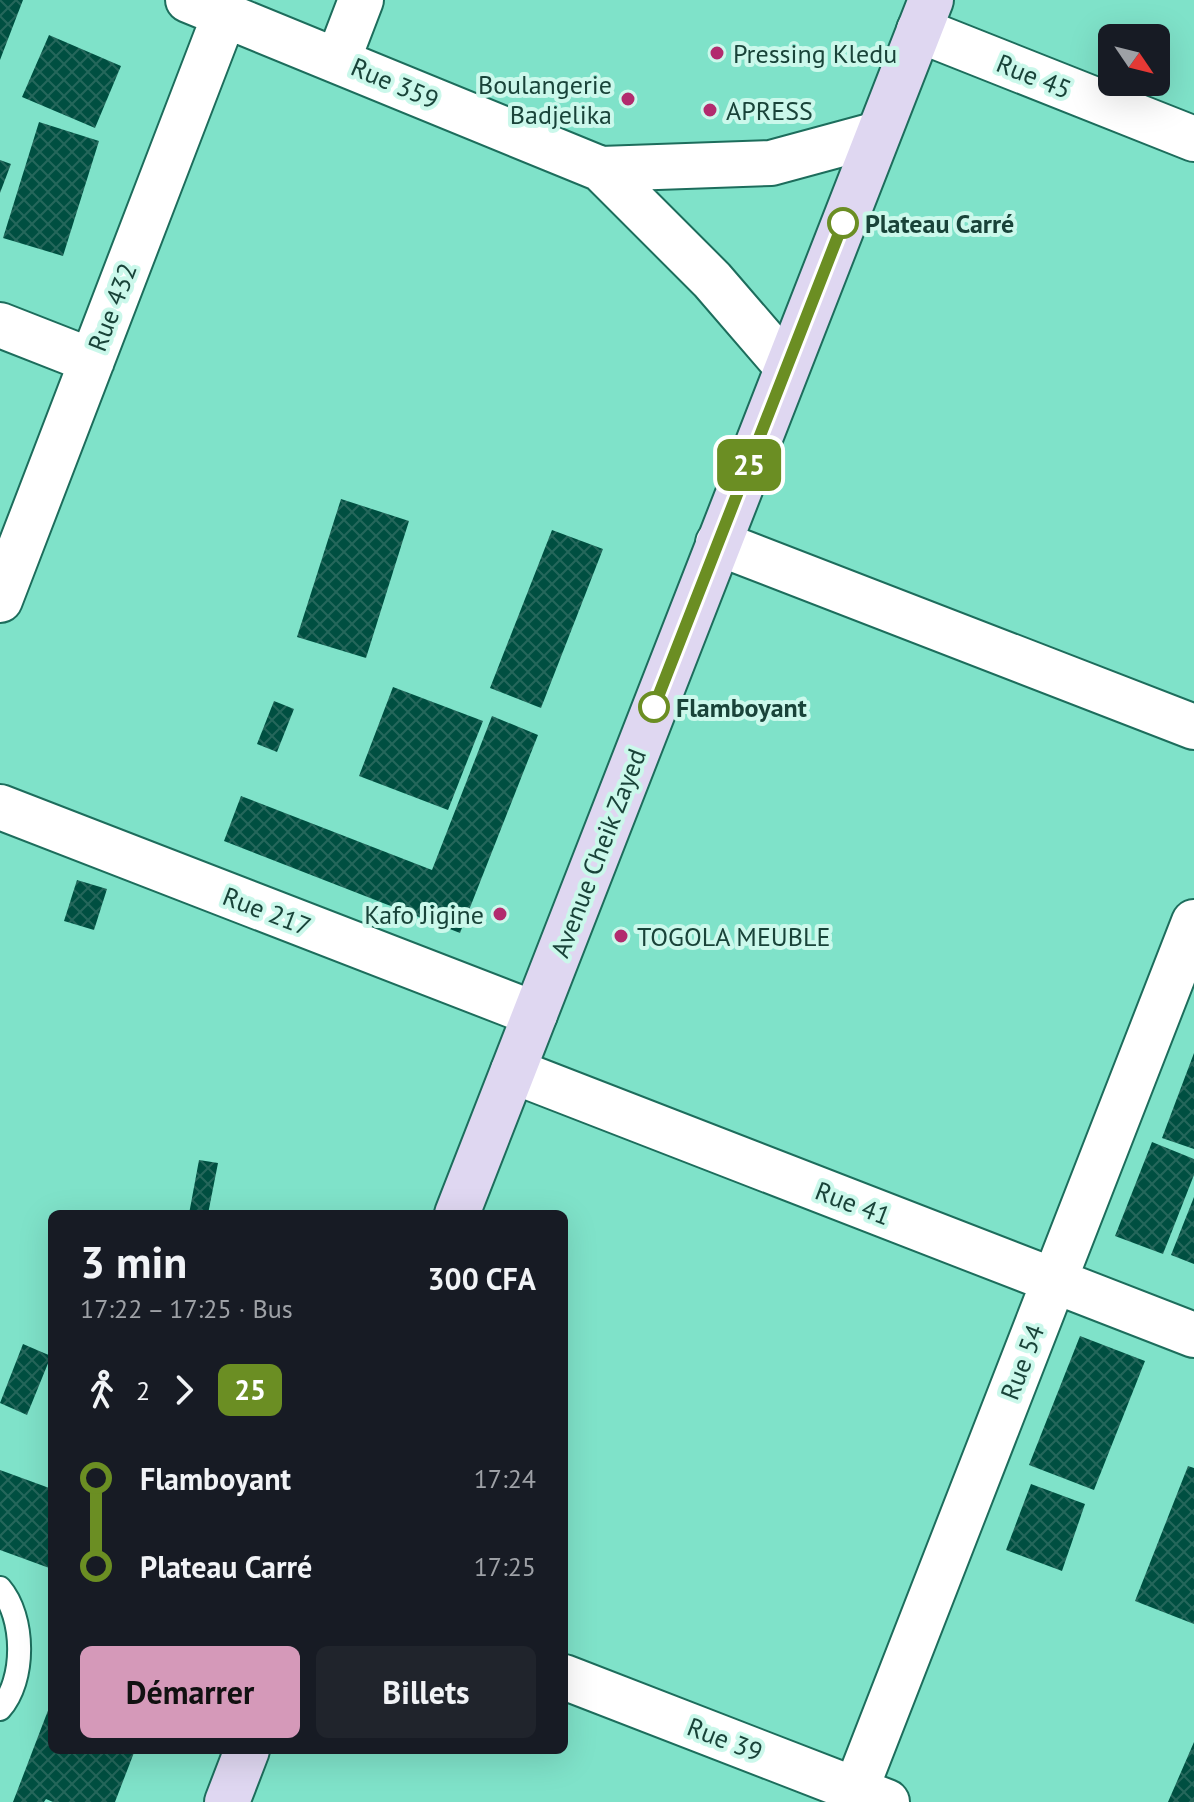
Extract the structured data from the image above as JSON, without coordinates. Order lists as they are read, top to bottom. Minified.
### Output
{"streets":{"main road":["Avenue Cheik Zayed"],"street":["Rue 45","Rue 359","Rue 432","Rue 217","Rue 41","Rue 54","Rue 39"]},"crossings":[["Rue 45","Avenue Cheik Zayed"],["Rue 359","Rue 432"],["Avenue Cheik Zayed","Rue 217"],["Avenue Cheik Zayed","Rue 41"],["Rue 41","Rue 54"],["Rue 54","Rue 39"]],"places":["Pressing Kledu","Boulangerie Badjelika","APRESS","Plateau Carré","Flamboyant","Kafo Jigine","TOGOLA MEUBLE"],"lines":["bus line 25"],"north":"bottom right","page":{"on_map":"25","heading":["3 min","17:22 – 17:25 · Bus","300 CFA"],"legs":["2","25"],"list":[{"name":"Flamboyant","value":"17:24"},{"name":"Plateau Carré","value":"17:25"}],"buttons":["Démarrer","Billets"]}}
